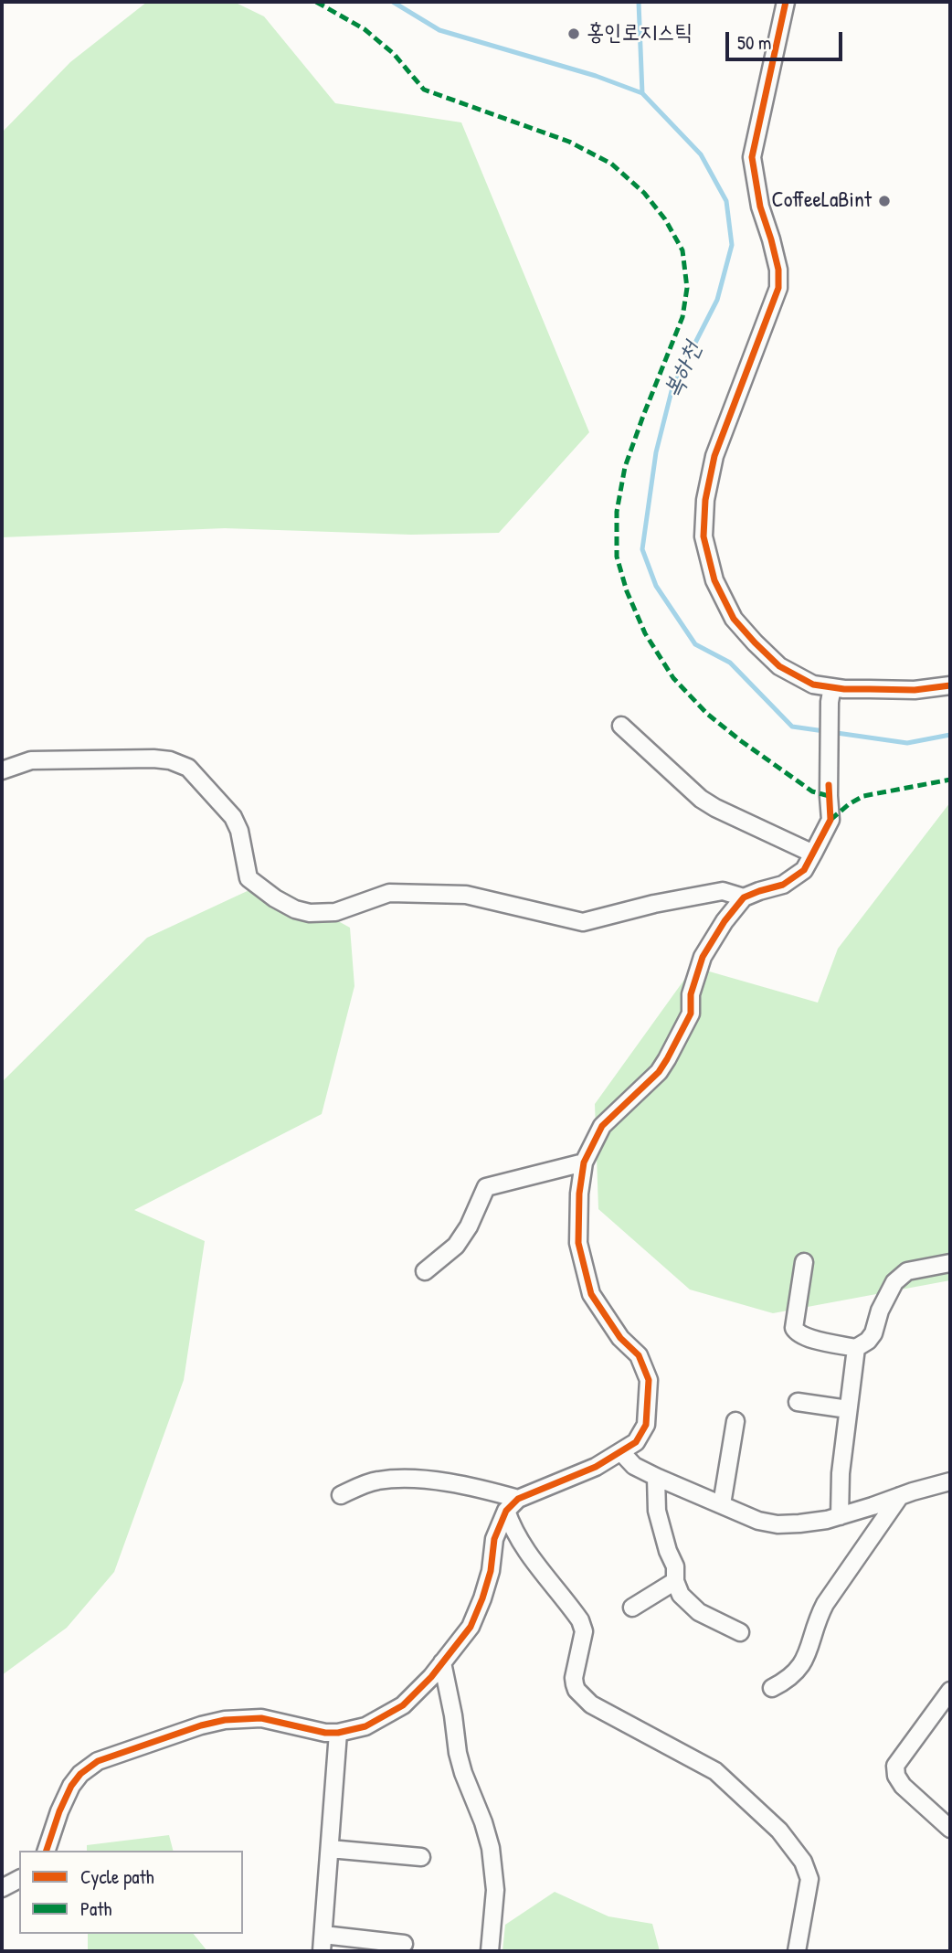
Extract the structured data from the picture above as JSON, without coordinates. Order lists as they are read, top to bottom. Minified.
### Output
{"water":["복하천"],"places":["홍인로지스틱","CoffeeLaBint"],"legend":["Cycle path","Path"],"scale_bar":"50 m"}
